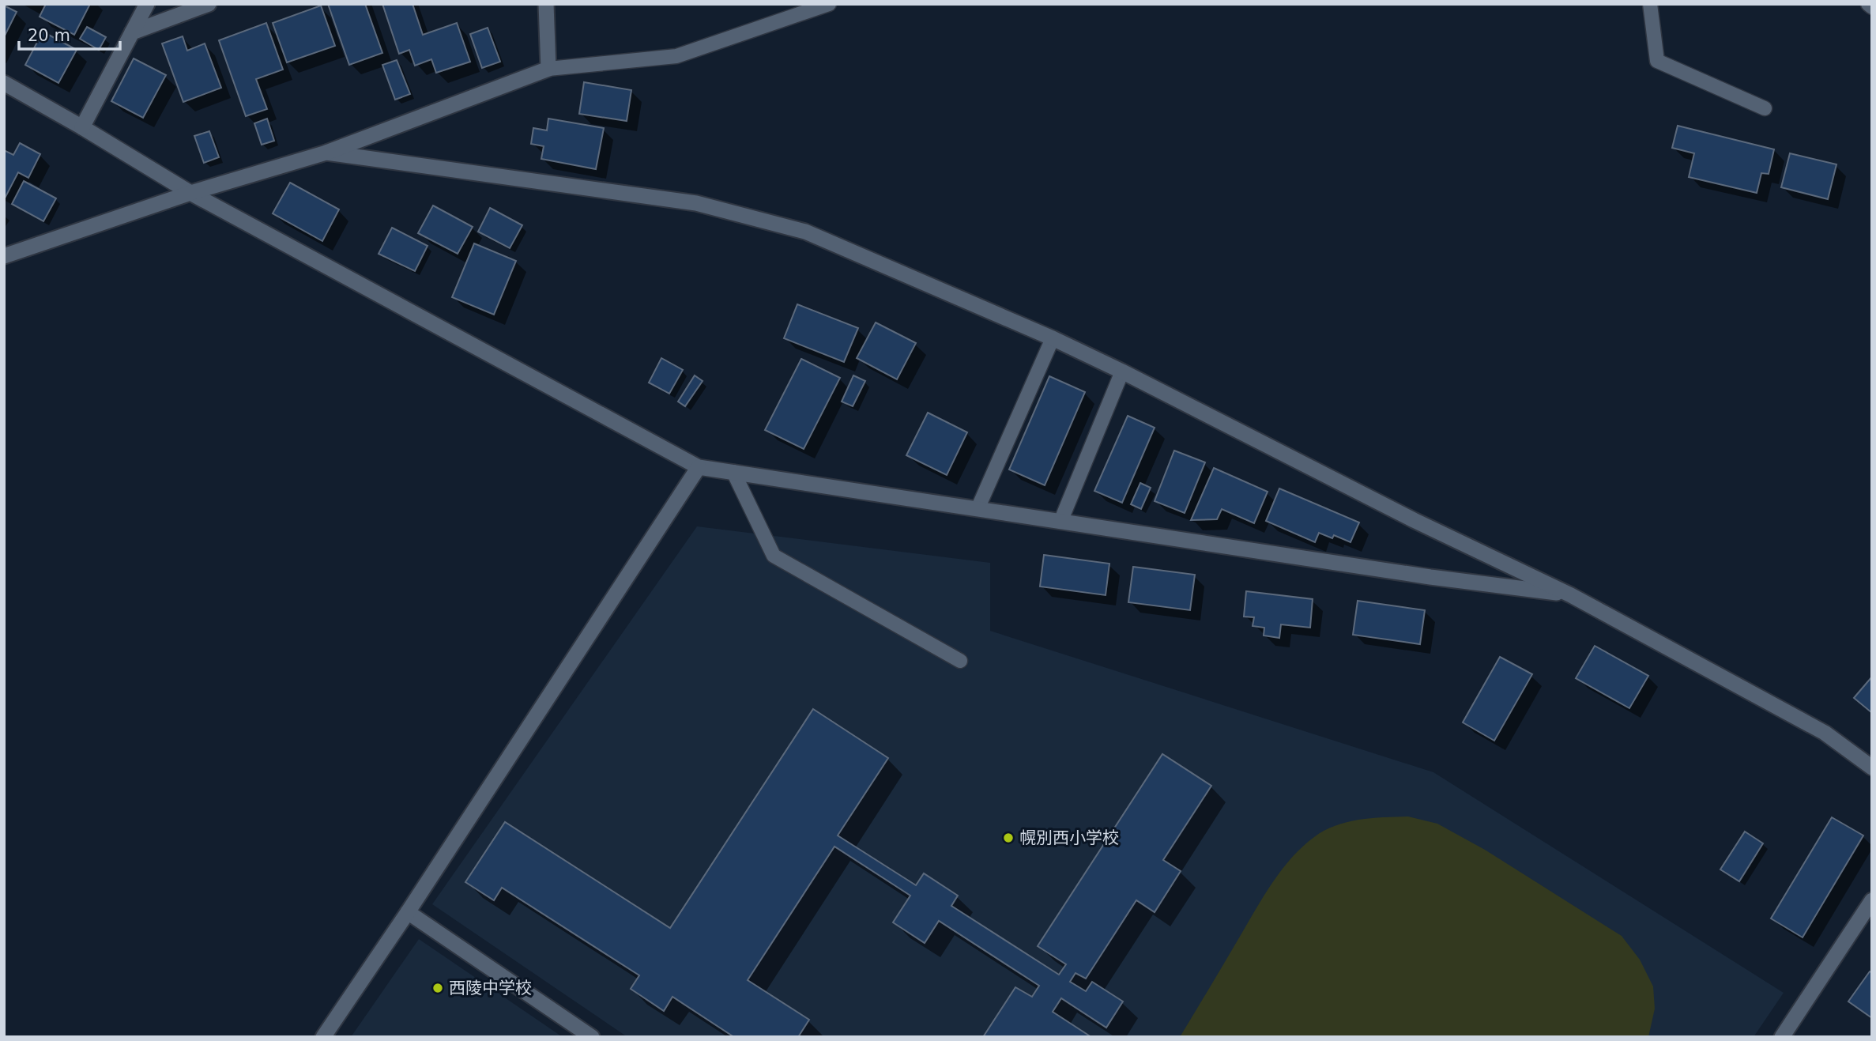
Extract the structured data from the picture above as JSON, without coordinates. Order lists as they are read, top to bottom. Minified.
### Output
{"places":["幌別西小学校","西陵中学校"],"scale_bar":"20 m"}
